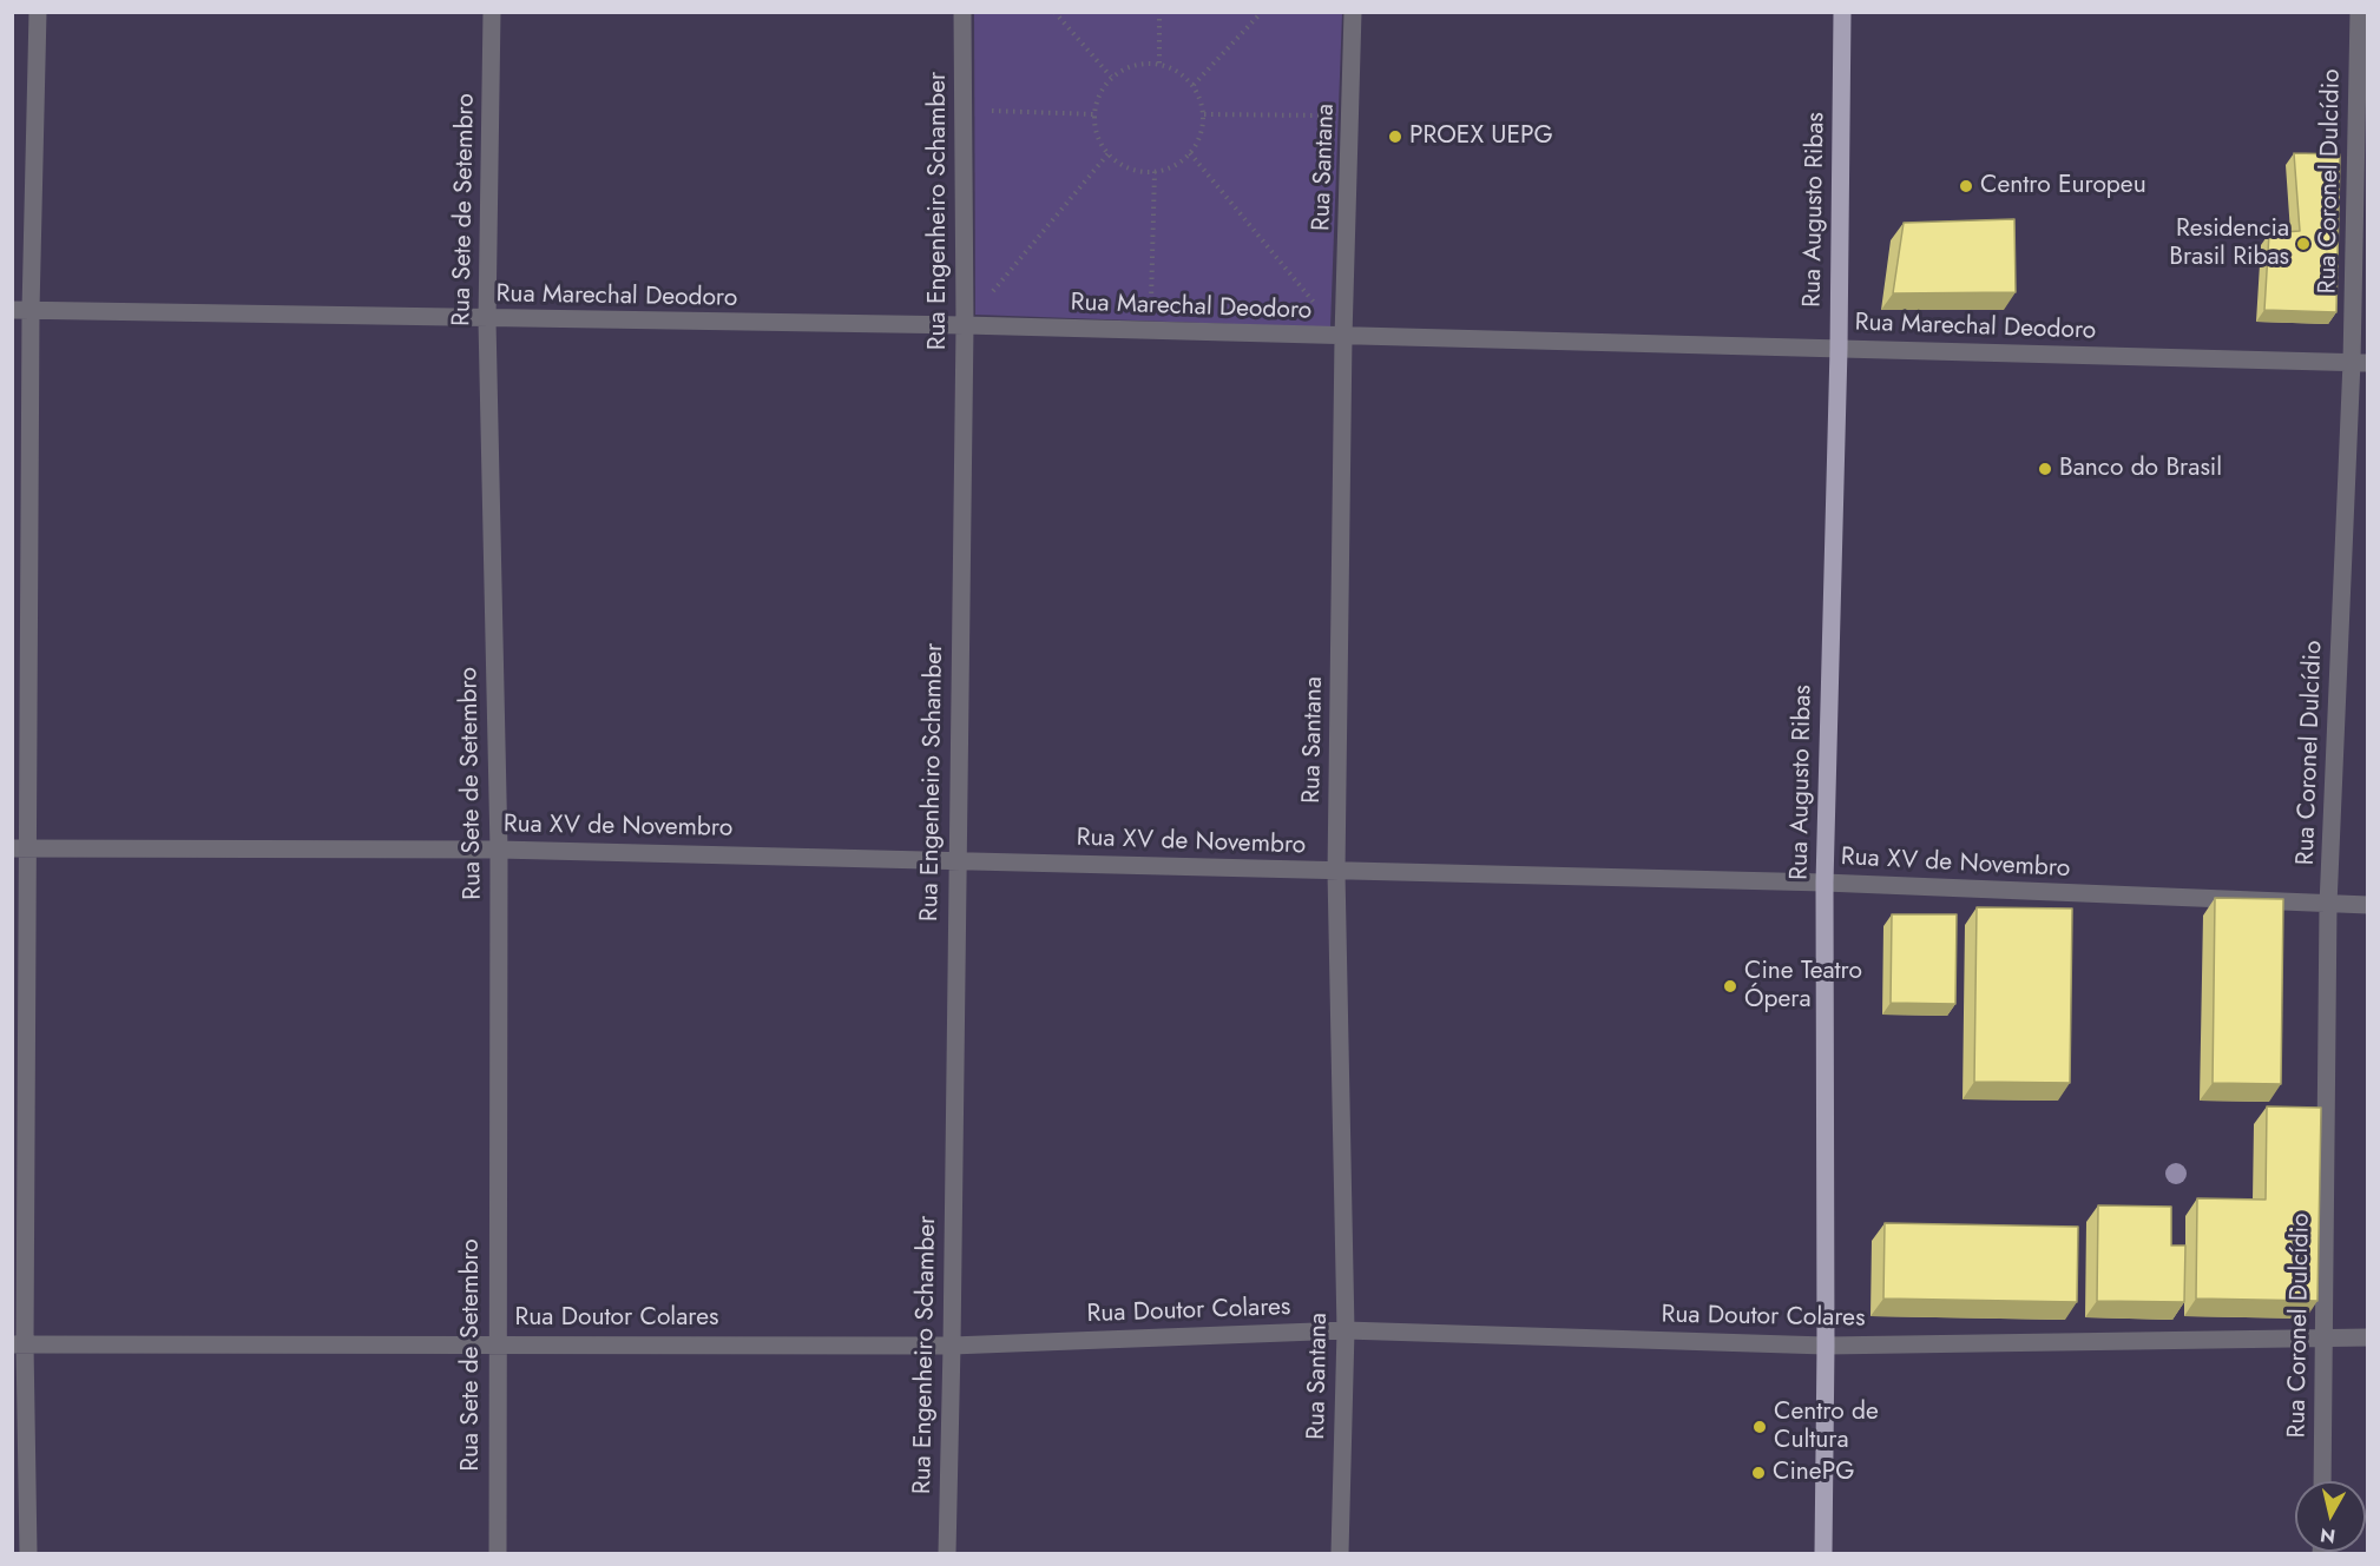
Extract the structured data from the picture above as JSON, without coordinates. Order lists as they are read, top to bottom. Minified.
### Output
{"streets":{"main road":["Rua Augusto Ribas"],"street":["Rua Santana","Rua Coronel Dulcídio","Rua Sete de Setembro","Rua Engenheiro Schamber","Rua Marechal Deodoro","Rua XV de Novembro","Rua Doutor Colares"]},"crossings":[["Rua Santana","Rua Marechal Deodoro"],["Rua Santana","Rua XV de Novembro"],["Rua Santana","Rua Doutor Colares"],["Rua Coronel Dulcídio","Rua Marechal Deodoro"],["Rua Coronel Dulcídio","Rua XV de Novembro"],["Rua Coronel Dulcídio","Rua Doutor Colares"],["Rua Sete de Setembro","Rua Marechal Deodoro"],["Rua Sete de Setembro","Rua XV de Novembro"],["Rua Sete de Setembro","Rua Doutor Colares"],["Rua Augusto Ribas","Rua Marechal Deodoro"],["Rua Augusto Ribas","Rua XV de Novembro"],["Rua Augusto Ribas","Rua Doutor Colares"],["Rua Engenheiro Schamber","Rua Marechal Deodoro"],["Rua Engenheiro Schamber","Rua XV de Novembro"],["Rua Engenheiro Schamber","Rua Doutor Colares"]],"places":["PROEX UEPG","Centro Europeu","Residencia Brasil Ribas","Banco do Brasil","Cine Teatro Ópera","Centro de Cultura","CinePG"],"north":"bottom"}
